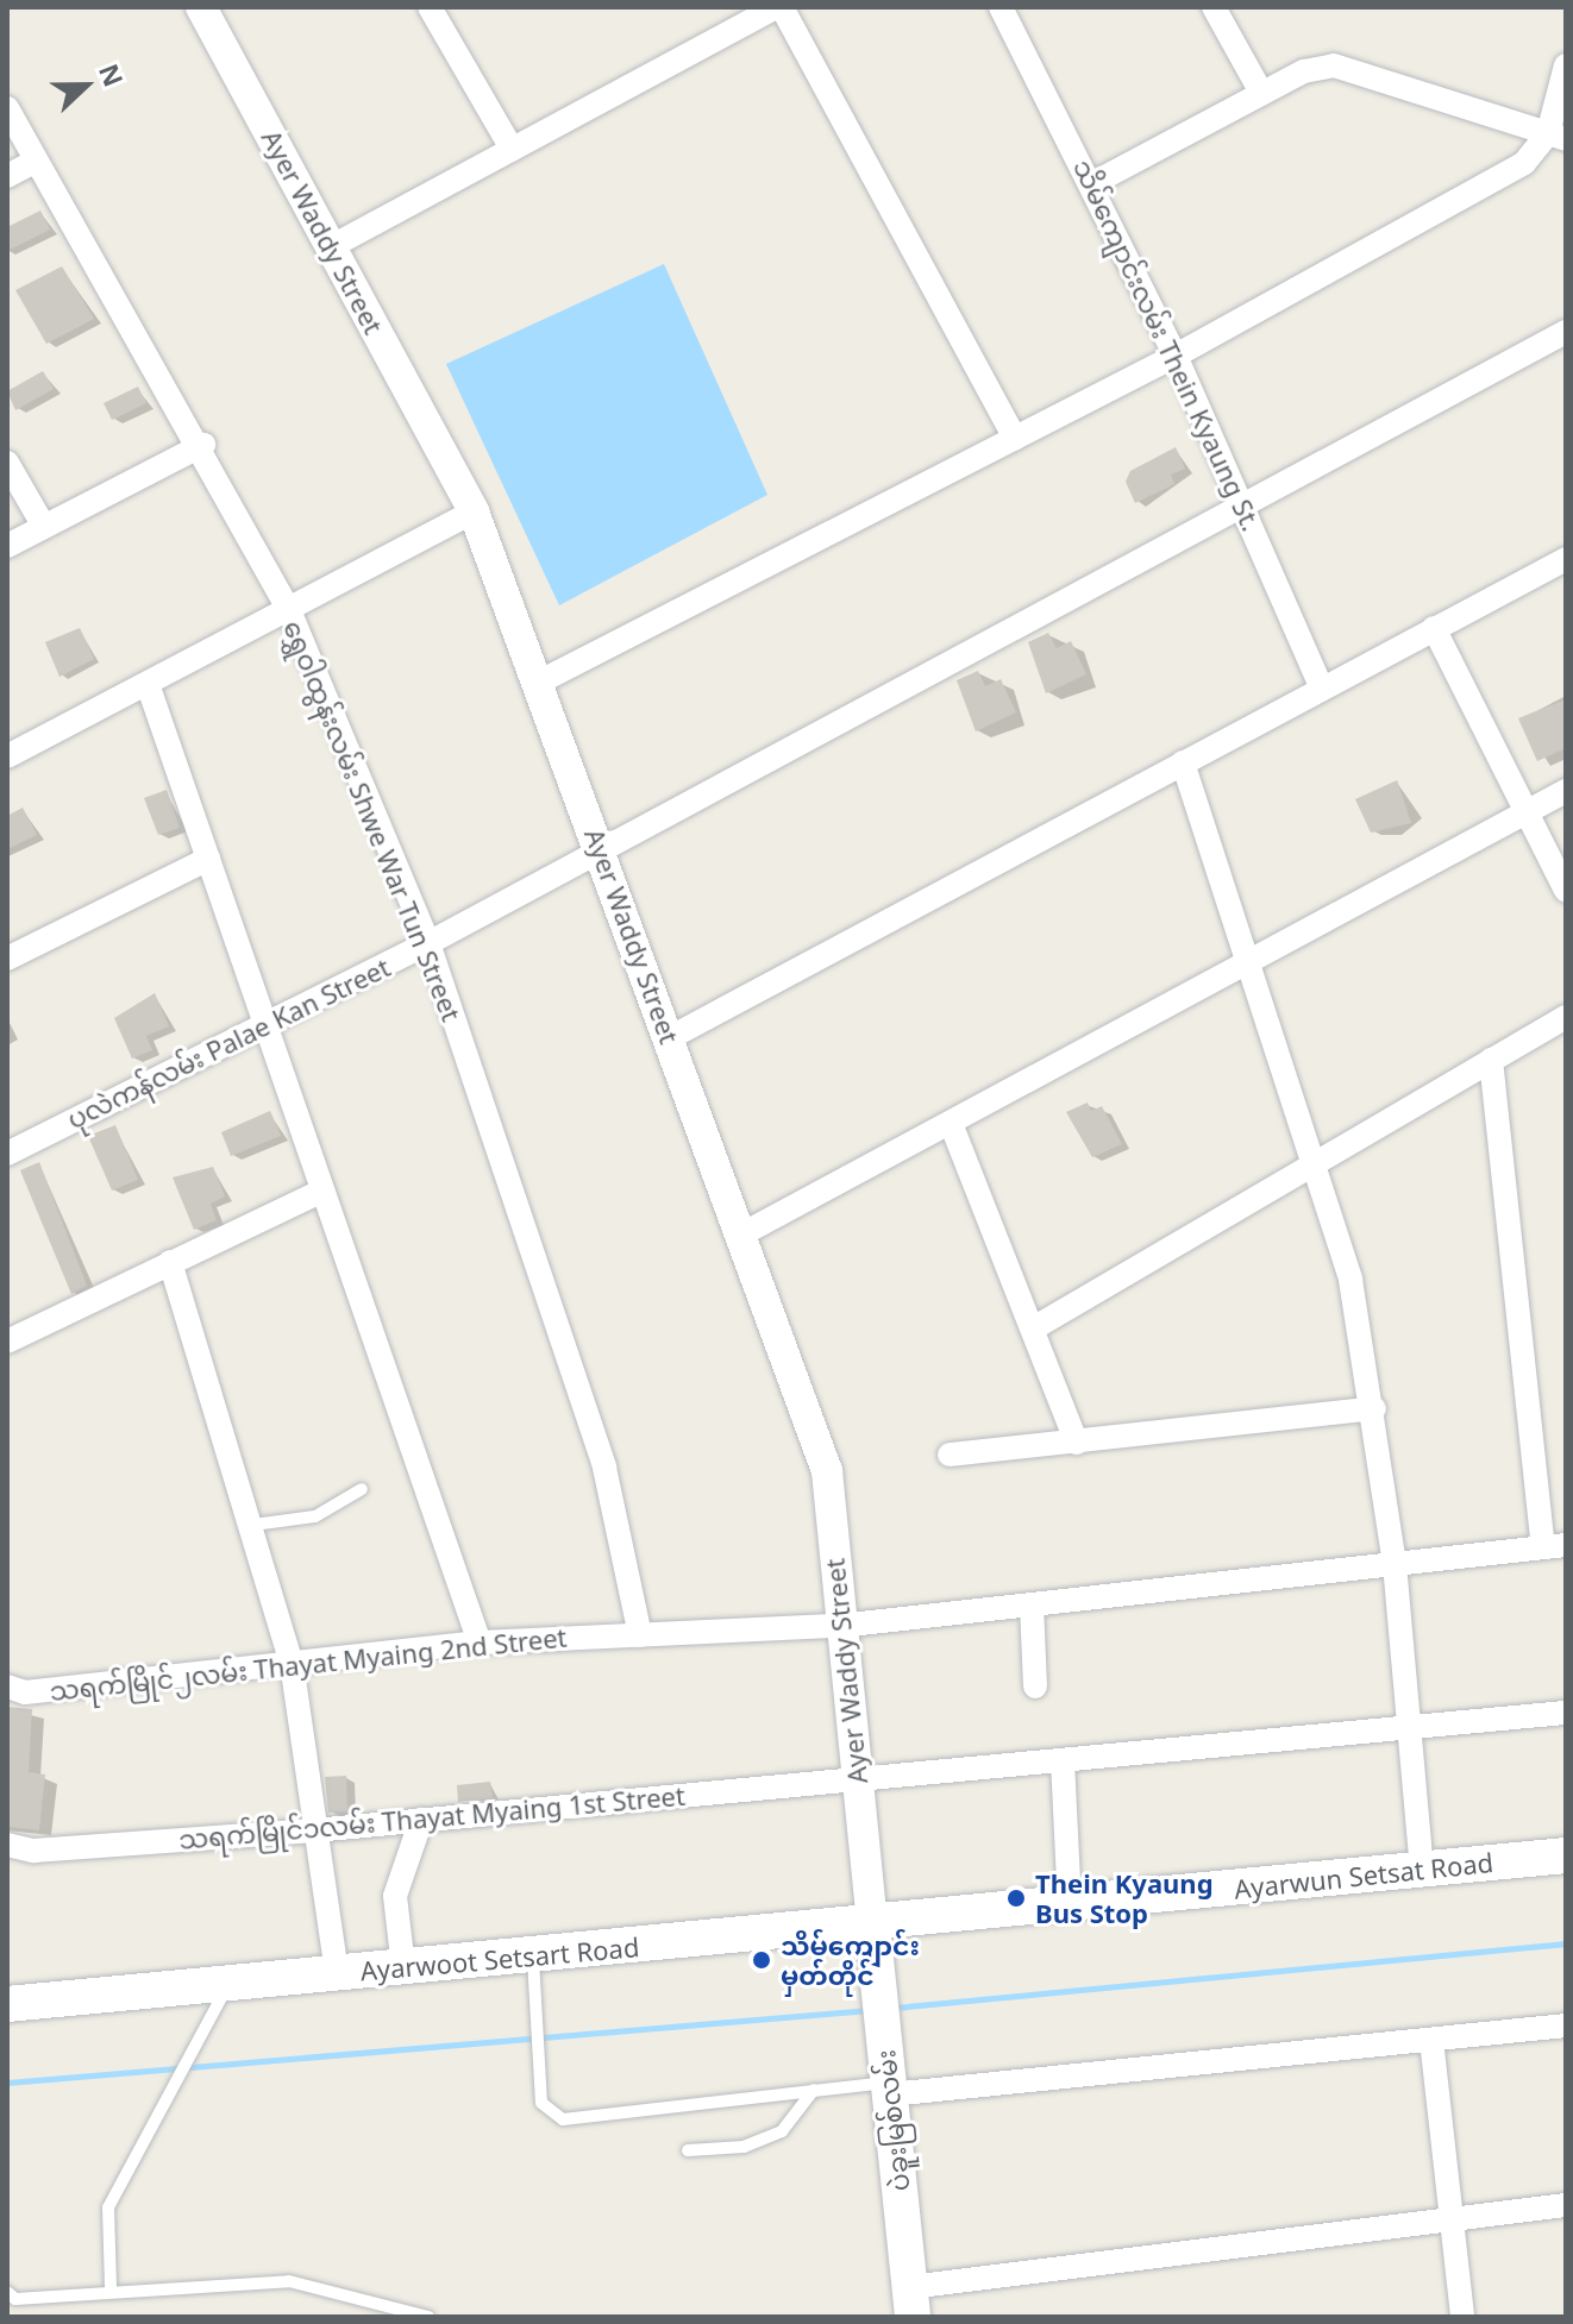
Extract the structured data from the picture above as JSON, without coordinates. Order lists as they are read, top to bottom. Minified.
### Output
{"streets":{"main road":["Ayarwun Setsat Road","Ayarwoot Setsart Road","ပဲခူးမြစ်လမ်း"],"street":["Ayer Waddy Street","သိမ်ကျောင်းလမ်း Thein Kyaung St.","ရွှေဝါထွန်းလမ်း Shwe War Tun Street","ပုလဲကန်လမ်း Palae Kan Street","သရက်မြိုင်၂လမ်း Thayat Myaing 2nd Street","သရက်မြိုင်၁လမ်း Thayat Myaing 1st Street"]},"crossings":[["Ayer Waddy Street","ပုလဲကန်လမ်း Palae Kan Street"],["Ayer Waddy Street","သရက်မြိုင်၂လမ်း Thayat Myaing 2nd Street"],["Ayer Waddy Street","သရက်မြိုင်၁လမ်း Thayat Myaing 1st Street"],["Ayer Waddy Street","Ayarwoot Setsart Road"],["Ayer Waddy Street","ပဲခူးမြစ်လမ်း"],["သိမ်ကျောင်းလမ်း Thein Kyaung St.","ပုလဲကန်လမ်း Palae Kan Street"],["ရွှေဝါထွန်းလမ်း Shwe War Tun Street","ပုလဲကန်လမ်း Palae Kan Street"],["ရွှေဝါထွန်းလမ်း Shwe War Tun Street","သရက်မြိုင်၂လမ်း Thayat Myaing 2nd Street"],["Ayarwun Setsat Road","Ayarwoot Setsart Road"],["Ayarwoot Setsart Road","ပဲခူးမြစ်လမ်း"]],"places":["Thein Kyaung Bus Stop","သိမ်ကျောင်း မှတ်တိုင်"],"north":"right"}
